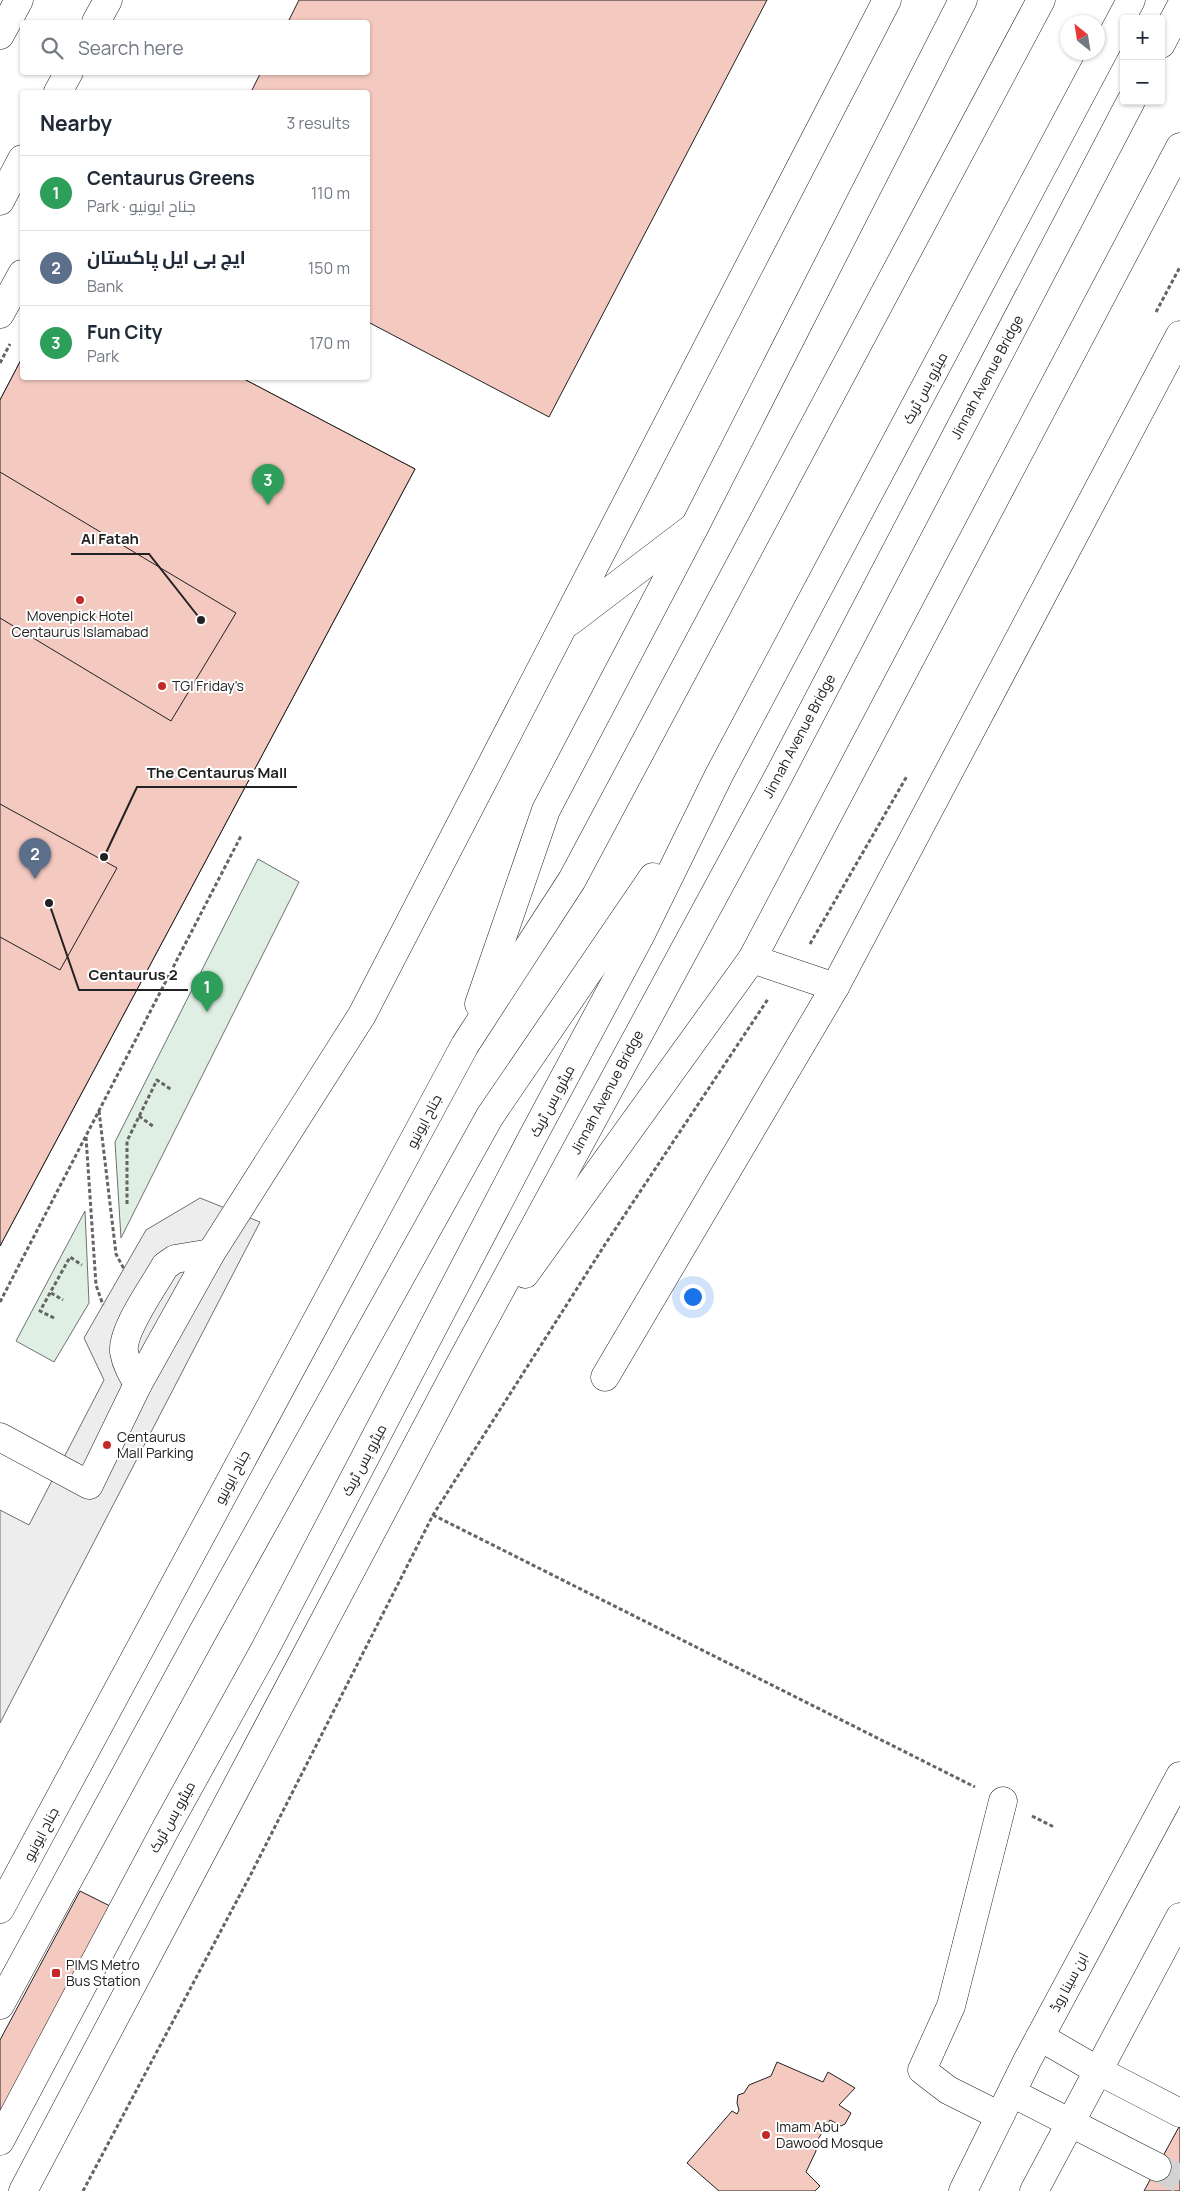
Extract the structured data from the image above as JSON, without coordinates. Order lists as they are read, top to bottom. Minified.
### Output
{"streets":{"main road":["Jinnah Avenue Bridge","میٹرو بس ٹریک","جناح ایونیو","ابن سینا روڈ"]},"places":{"other":["Movenpick Hotel Centaurus Islamabad","Al Fatah","TGI Friday's","The Centaurus Mall","Centaurus 2","Centaurus Mall Parking","Imam Abu Dawood Mosque"],"transit":["PIMS Metro Bus Station"]},"north":"top left","page":{"map_buttons":["+","−"],"search":"Search here","heading":["Nearby","3 results"],"list":[{"mark":"1","name":"Centaurus Greens","note":"Park · جناح ایونیو","value":"110 m"},{"mark":"2","name":"ایچ بی ایل پاکستان","note":"Bank","value":"150 m"},{"mark":"3","name":"Fun City","note":"Park","value":"170 m"}],"pins":["3","2","1"]}}
